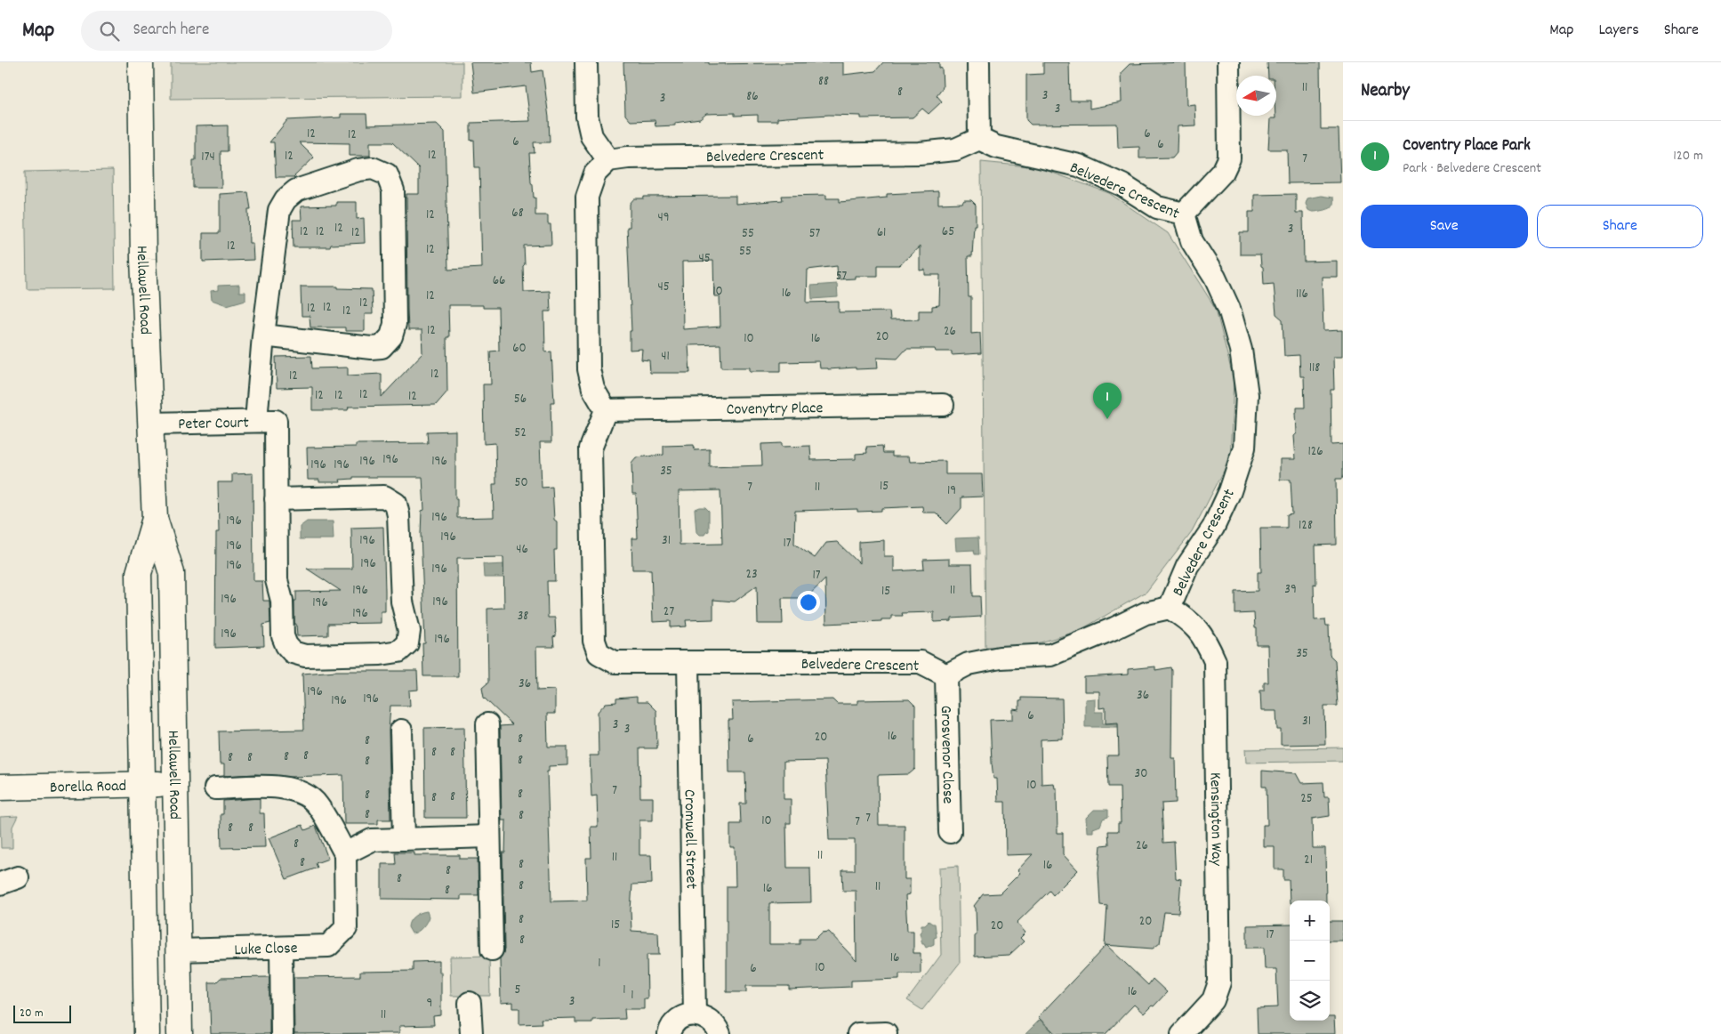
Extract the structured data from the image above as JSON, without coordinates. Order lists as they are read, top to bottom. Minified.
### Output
{"streets":{"street":["Belvedere Crescent","Hellawell Road","Covenytry Place","Peter Court","Grosvenor Close","Borella Road","Kensington Way","Cromwell Street","Luke Close"]},"crossings":[["Belvedere Crescent","Covenytry Place"],["Belvedere Crescent","Grosvenor Close"],["Belvedere Crescent","Kensington Way"],["Belvedere Crescent","Cromwell Street"],["Hellawell Road","Peter Court"],["Hellawell Road","Borella Road"],["Hellawell Road","Luke Close"]],"house_numbers":["88","11","8","3","86","3","3","12","6","12","6","6","12","12","174","7","68","12","49","12","3","12","12","65","12","61","55","57","12","12","55","45","57","66","45","10","16","116","12","12","12","12","12","12","26","20","10","16","60","41","118","12","12","12","12","12","12","56","52","126","196","196","196","196","196","35","50","15","7","11","19","196","196","128","196","196","31","17","196","46","196","196","196","23","17","39","196","11","15","196","196","196","27","196","38","196","196","35","36","196","36","196","196","6","31","3","3","16","20","8","6","8","8","8","8","8","8","8","8","8","30","10","7","8","8","8","8","25","8","8","7","10","7","8","8","8","26","11","11","21","8","8","16","8","8","8","11","16","8","8","20","15","20","17","8","16","1","10","6","5","1","16","1","3","9","11"],"scale_bar":"20 m","north":"left","page":{"header":"Map","search":"Search here","nav":["Map","Layers","Share"],"heading":"Nearby","list":[{"mark":"1","name":"Coventry Place Park","note":"Park · Belvedere Crescent","value":"120 m"}],"buttons":["Save","Share"],"pins":"1","map_buttons":["+","−"],"scale":"20 m"}}
